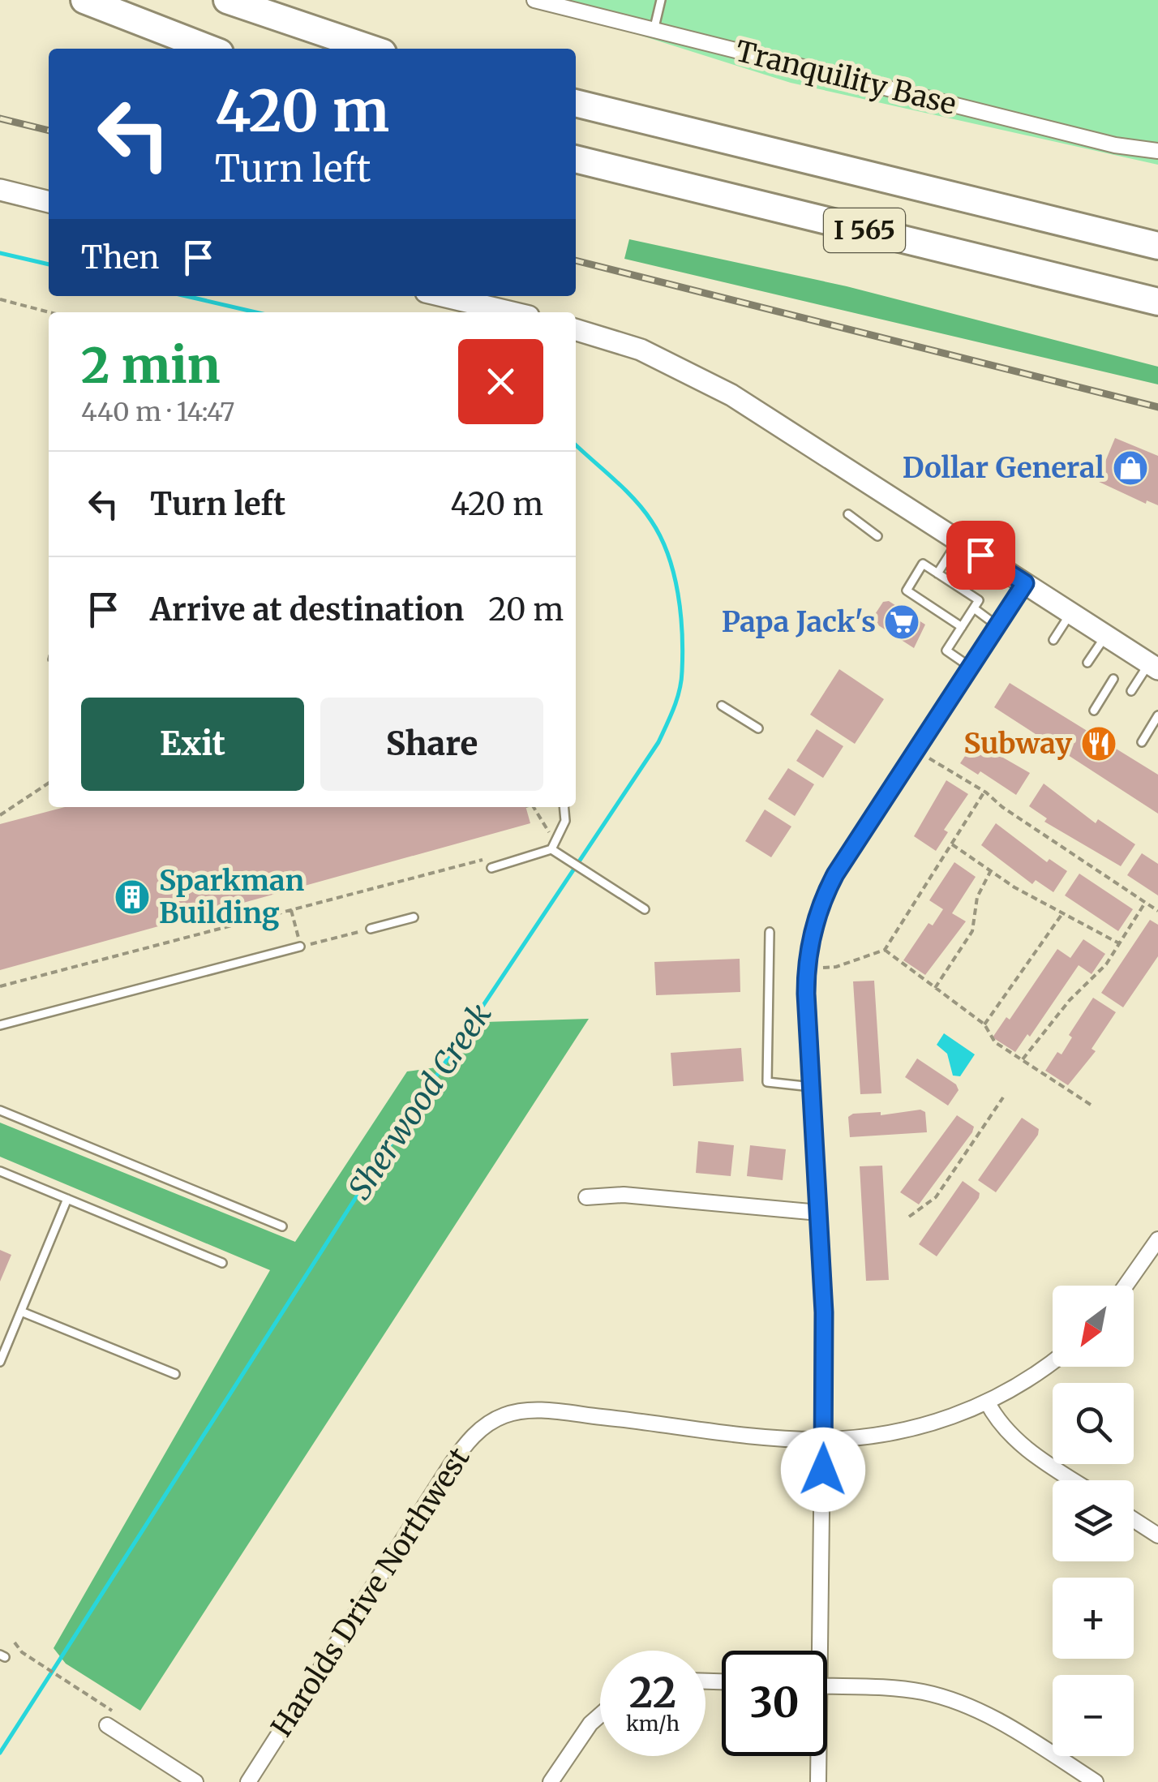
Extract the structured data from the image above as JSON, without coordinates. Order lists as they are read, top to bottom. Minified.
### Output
{"streets":{"highway":["I 565"],"street":["Tranquility Base","Harolds Drive Northwest"]},"water":["Sherwood Creek"],"places":{"shop":["Dollar General"],"supermarket":["Papa Jack's"],"restaurant":["Subway"],"building":["Sparkman Building"]},"north":"bottom left","page":{"turn":["420 m","Turn left"],"then":"Then","heading":["2 min","440 m · 14:47"],"list":[{"name":"Turn left","value":"420 m"},{"name":"Arrive at destination","value":"20 m"}],"buttons":["Exit","Share"],"map_buttons":["+","−"],"speed":"22 km/h","limit":"30"}}
